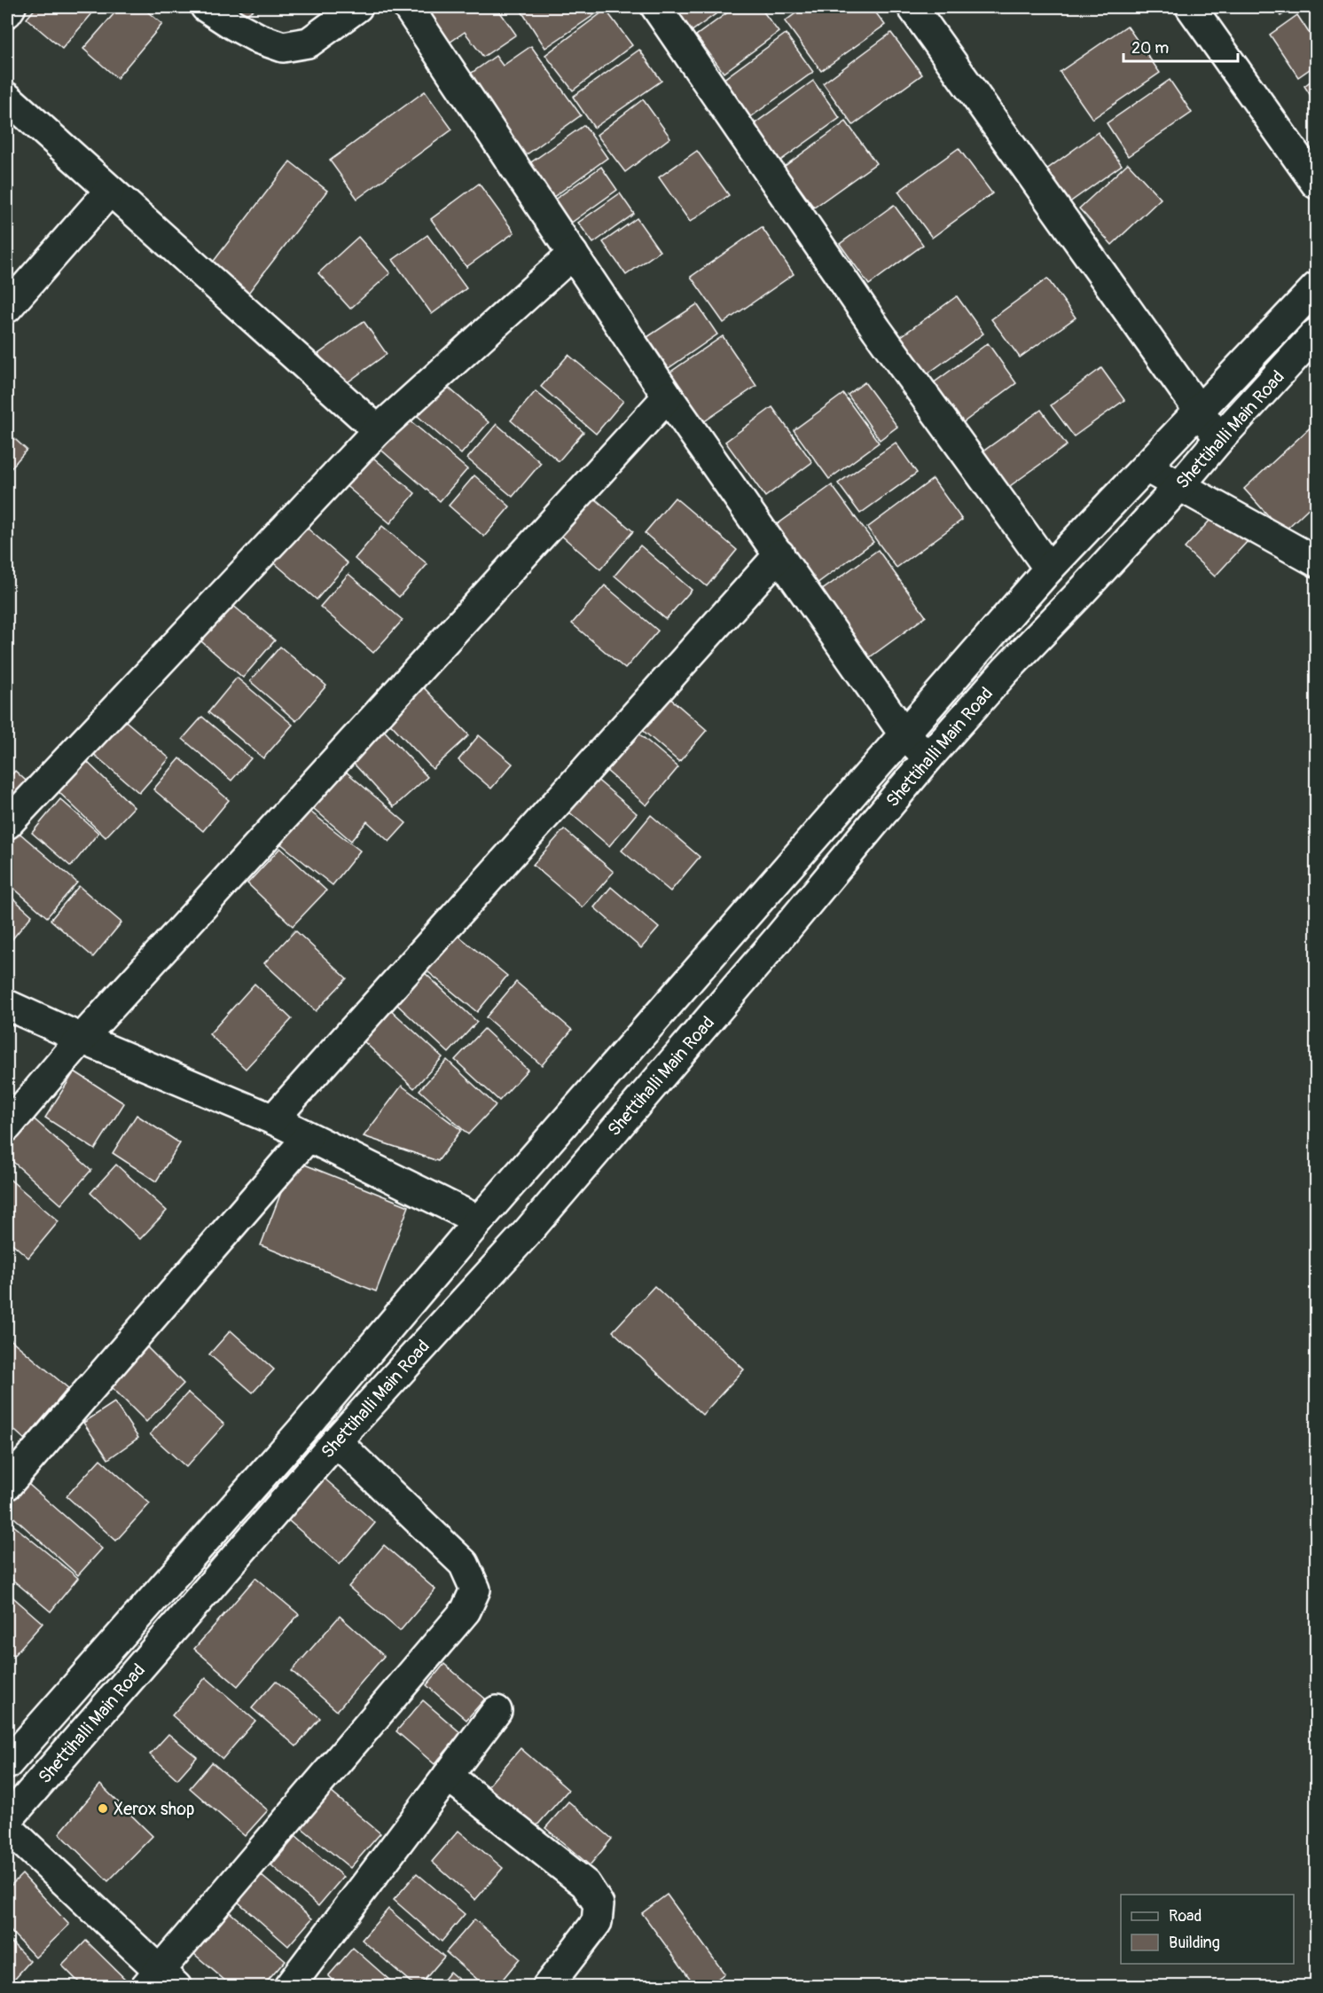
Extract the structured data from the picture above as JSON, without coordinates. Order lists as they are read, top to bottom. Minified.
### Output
{"streets":{"street":["Shettihalli Main Road"]},"places":["Xerox shop"],"legend":["Road","Building"],"scale_bar":"20 m"}
